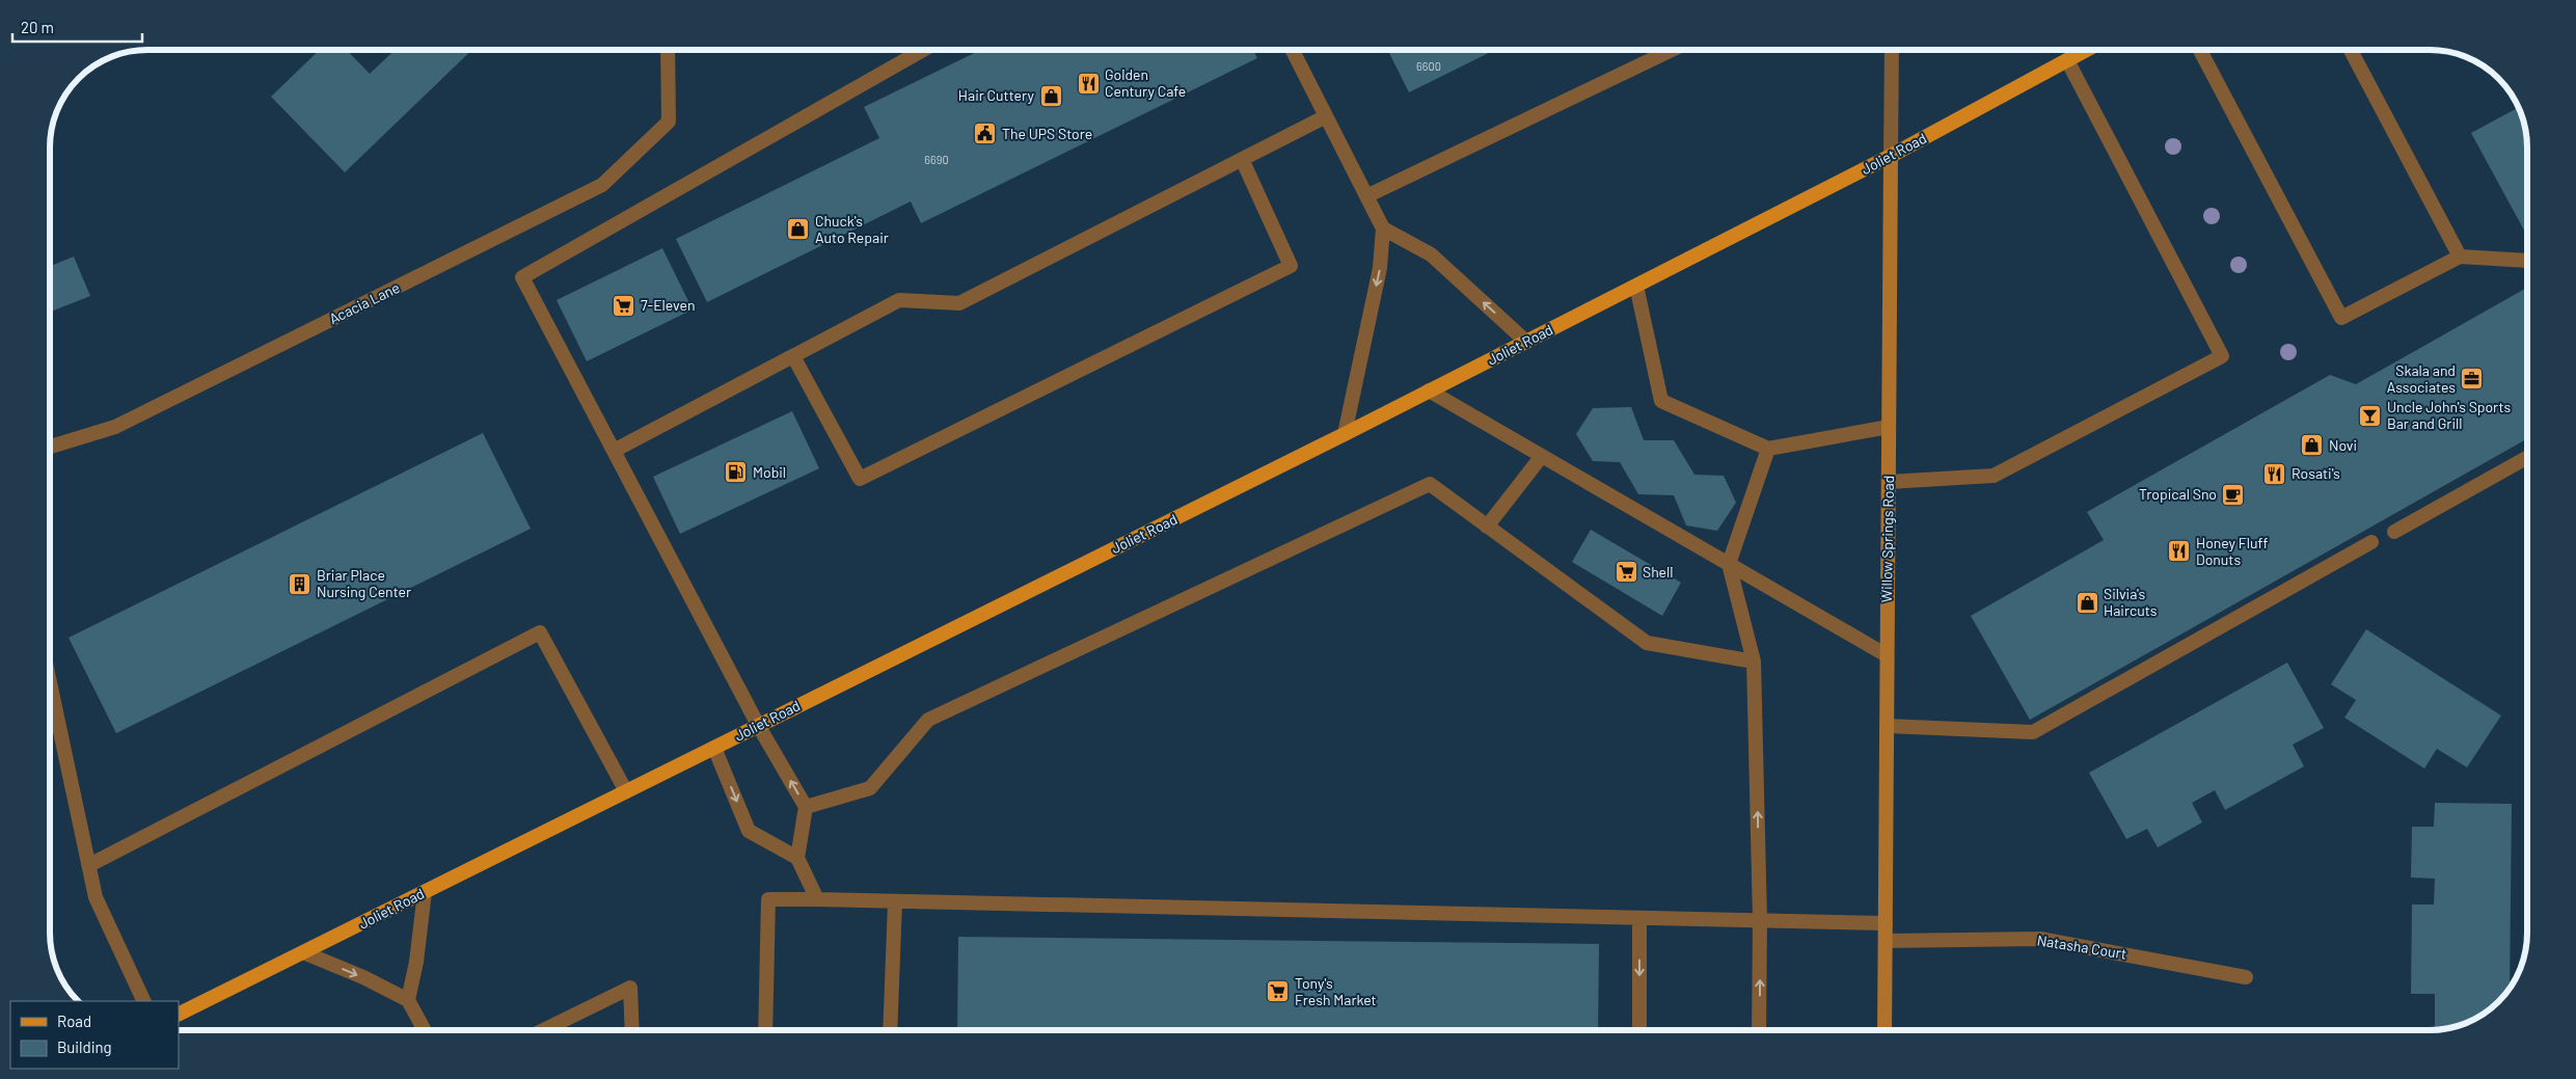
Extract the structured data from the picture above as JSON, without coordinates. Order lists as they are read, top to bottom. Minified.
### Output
{"streets":{"main road":["Joliet Road","Willow Springs Road"],"street":["Acacia Lane","Natasha Court"]},"crossings":[["Joliet Road","Willow Springs Road"],["Willow Springs Road","Natasha Court"]],"places":{"restaurant":["Golden Century Cafe","Rosati's","Honey Fluff Donuts"],"shop":["Hair Cuttery","Chuck's Auto Repair","Novi","Silvia's Haircuts"],"public building":["The UPS Store"],"supermarket":["7-Eleven","Shell","Tony's Fresh Market"],"office":["Skala and Associates"],"bar":["Uncle John's Sports Bar and Grill"],"fuel station":["Mobil"],"cafe":["Tropical Sno"],"building":["Briar Place Nursing Center"]},"house_numbers":["6600","6690"],"legend":["Road","Building"],"scale_bar":"20 m"}
